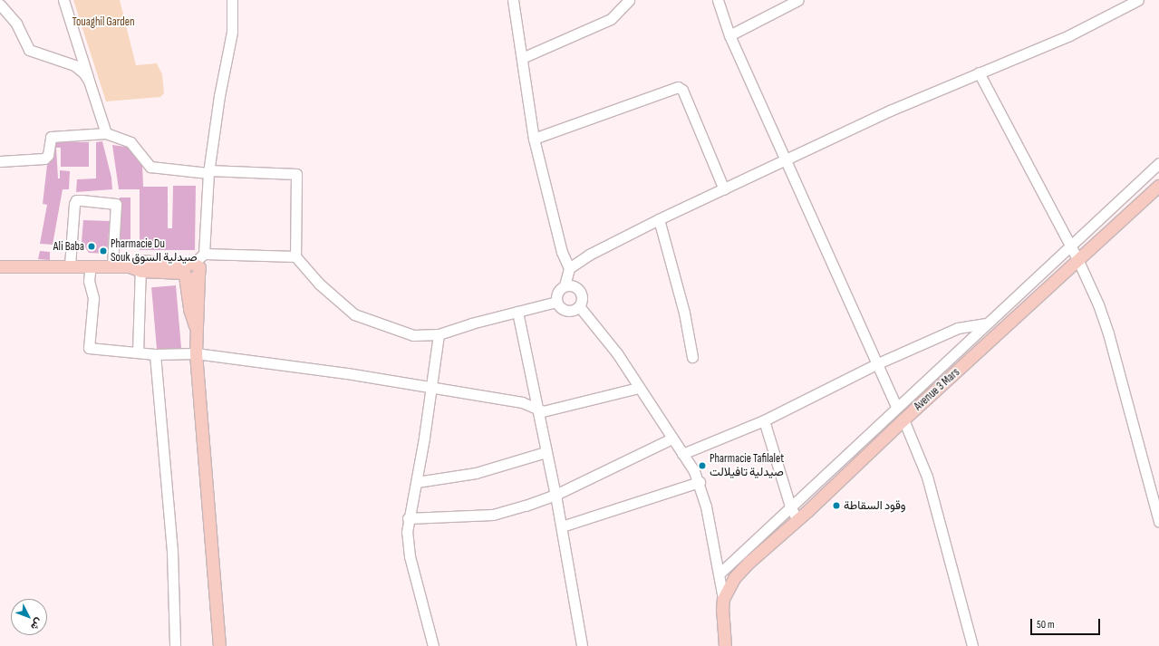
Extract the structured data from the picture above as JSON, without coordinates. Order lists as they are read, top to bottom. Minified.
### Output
{"streets":{"main road":["Avenue 3 Mars"]},"parks":["Touaghil Garden"],"places":["Ali Baba","Pharmacie Du Souk صيدلية السوق","Pharmacie Tafilalet صيدلية تافيلالت","وقود السقاطة"],"scale_bar":"50 m","north":"bottom right"}
